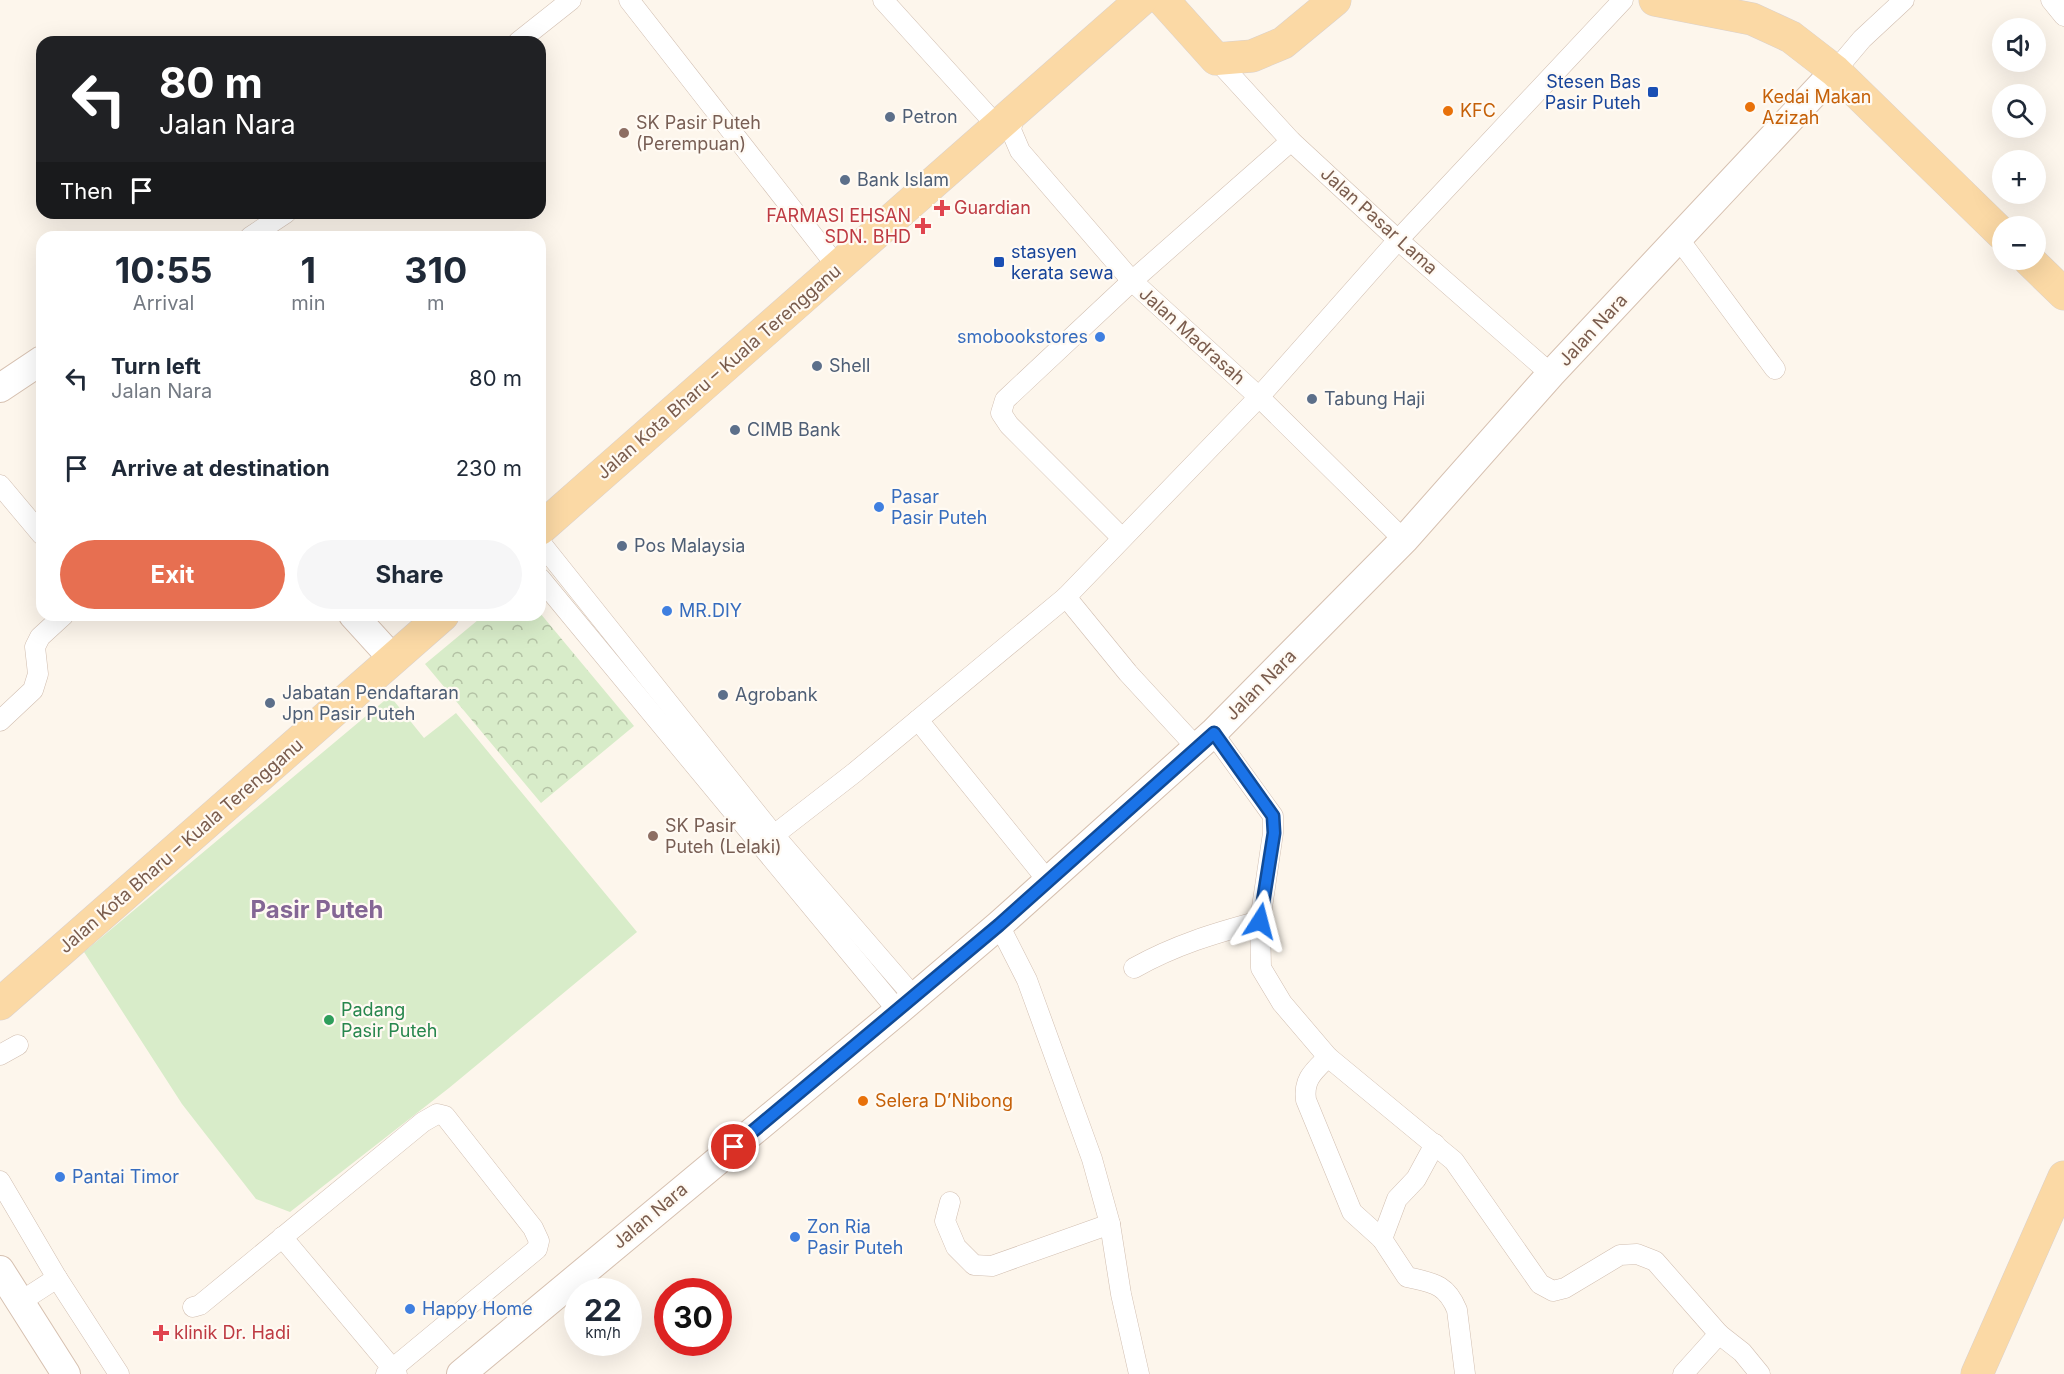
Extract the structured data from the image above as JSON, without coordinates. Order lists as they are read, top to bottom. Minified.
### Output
{"streets":{"main road":["Jalan Nara","Jalan Kota Bharu – Kuala Terengganu"],"street":["Jalan Pasar Lama","Jalan Madrasah"]},"crossings":[["Jalan Pasar Lama","Jalan Nara"],["Jalan Nara","Jalan Madrasah"],["Jalan Madrasah","Jalan Kota Bharu – Kuala Terengganu"]],"districts":["Pasir Puteh"],"places":{"transit":["Stesen Bas Pasir Puteh","stasyen kerata sewa"],"other":["Kedai Makan Azizah","KFC","Petron","SK Pasir Puteh (Perempuan)","Bank Islam","smobookstores","Shell","Tabung Haji","CIMB Bank","Pasar Pasir Puteh","Pos Malaysia","MR.DIY","Agrobank","Jabatan Pendaftaran Jpn Pasir Puteh","SK Pasir Puteh (Lelaki)","Padang Pasir Puteh","Selera D’Nibong","Pantai Timor","Zon Ria Pasir Puteh","Happy Home"],"health":["Guardian","FARMASI EHSAN SDN. BHD","klinik Dr. Hadi"]},"page":{"map_buttons":["+","−"],"turn":["80 m","Jalan Nara"],"then":"Then","eta":["10:55","Arrival","1","min","310","m"],"list":[{"name":"Turn left","note":"Jalan Nara","value":"80 m"},{"name":"Arrive at destination","value":"230 m"}],"buttons":["Exit","Share"],"speed":"22 km/h","limit":"30"}}
